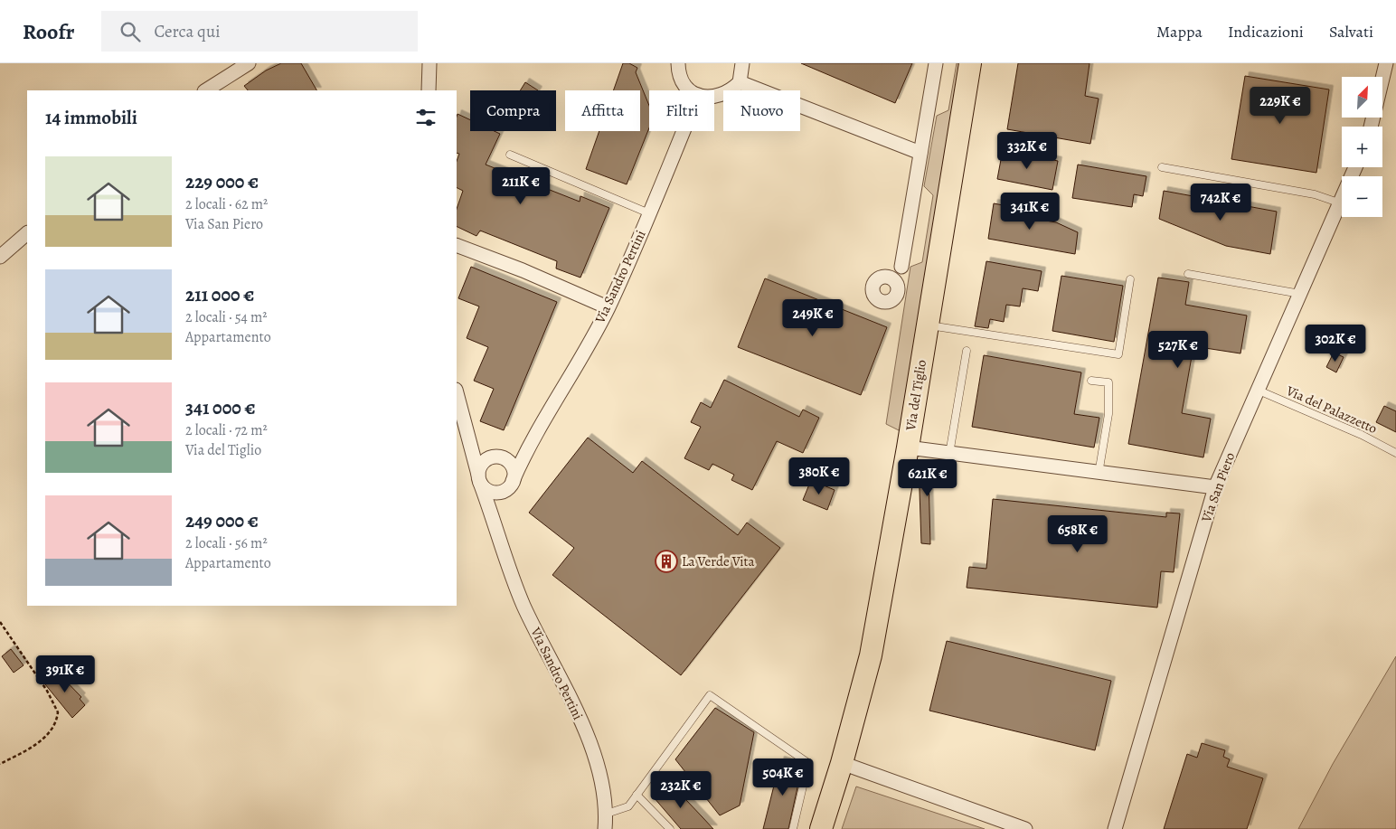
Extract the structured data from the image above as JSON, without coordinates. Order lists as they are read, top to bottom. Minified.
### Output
{"streets":{"main road":["Via del Tiglio"],"street":["Via Sandro Pertini","Via San Piero"],"lane":["Via del Palazzetto"]},"crossings":[["Via del Palazzetto","Via San Piero"]],"places":{"building":["La Verde Vita"]},"north":"top right","page":{"header":"Roofr","search":"Cerca qui","nav":["Mappa","Indicazioni","Salvati"],"map_buttons":["+","−"],"price":["229K €","332K €","211K €","742K €","341K €","249K €","302K €","527K €","380K €","621K €","658K €","391K €","504K €","232K €"],"chip":["Compra","Affitta","Filtri","Nuovo"],"heading":"14 immobili","list":[{"name":"229 000 €","note":"2 locali · 62 m² · Via San Piero"},{"name":"211 000 €","note":"2 locali · 54 m² · Appartamento"},{"name":"341 000 €","note":"2 locali · 72 m² · Via del Tiglio"},{"name":"249 000 €","note":"2 locali · 56 m² · Appartamento"}]}}
